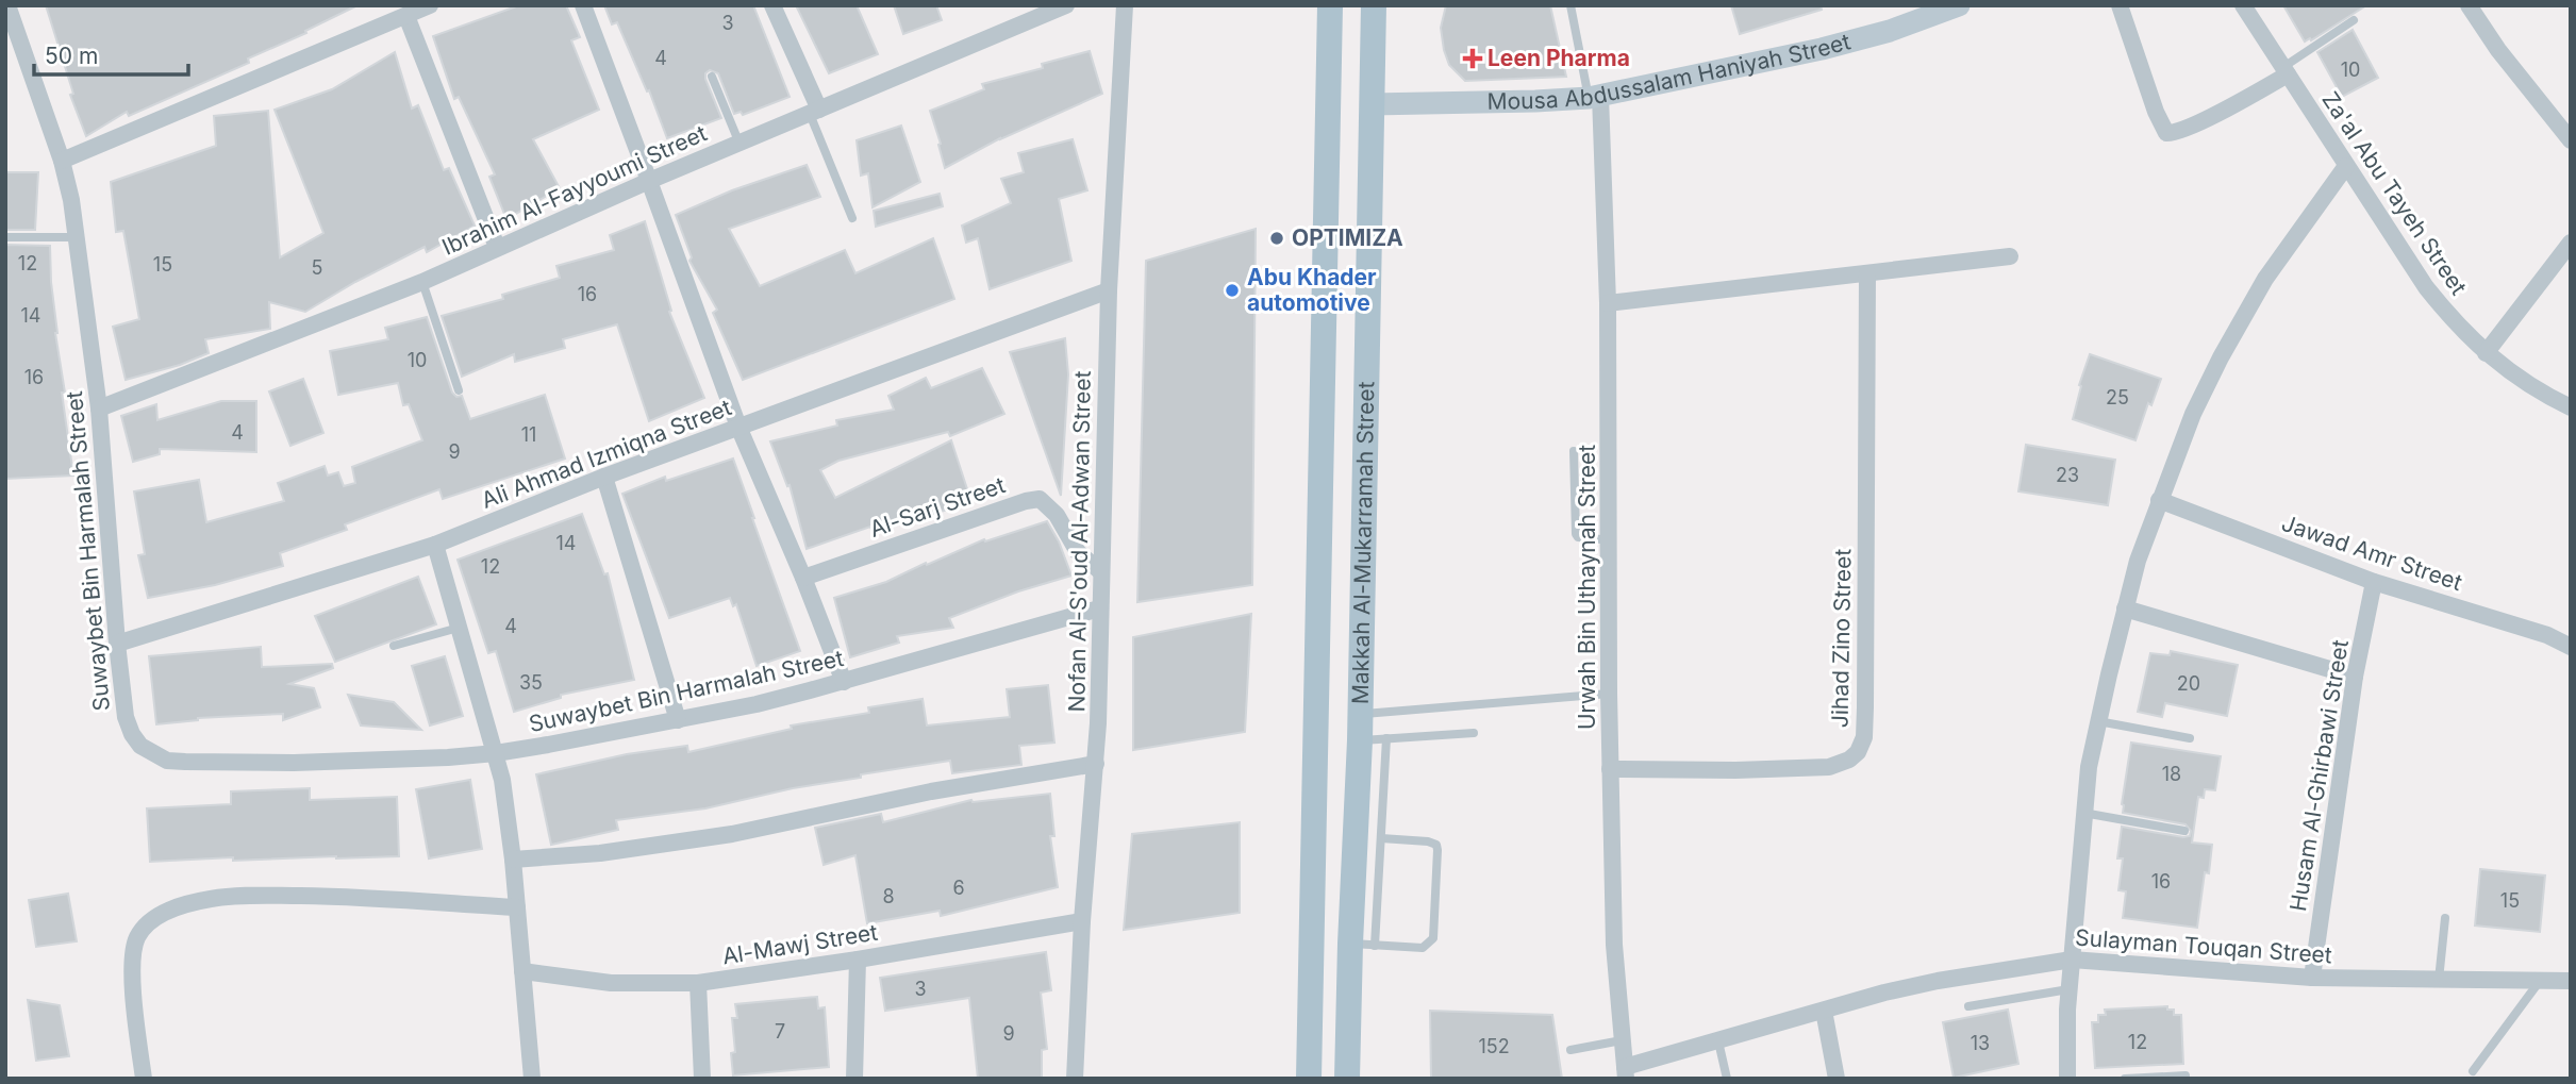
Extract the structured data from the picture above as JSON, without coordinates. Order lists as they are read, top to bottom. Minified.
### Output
{"streets":{"main road":["Makkah Al-Mukarramah Street"],"street":["Mousa Abdussalam Haniyah Street","Ibrahim Al-Fayyoumi Street","Za'al Abu Tayeh Street","Ali Ahmad Izmiqna Street","Al-Sarj Street","Nofan Al-S'oud Al-Adwan Street","Suwaybet Bin Harmalah Street","Jawad Amr Street","Urwah Bin Uthaynah Street","Jihad Zino Street","Husam Al-Ghirbawi Street","Al-Mawj Street","Sulayman Touqan Street"]},"crossings":[["Mousa Abdussalam Haniyah Street","Makkah Al-Mukarramah Street"],["Mousa Abdussalam Haniyah Street","Urwah Bin Uthaynah Street"],["Ibrahim Al-Fayyoumi Street","Suwaybet Bin Harmalah Street"],["Ali Ahmad Izmiqna Street","Nofan Al-S'oud Al-Adwan Street"],["Ali Ahmad Izmiqna Street","Suwaybet Bin Harmalah Street"],["Al-Sarj Street","Nofan Al-S'oud Al-Adwan Street"],["Nofan Al-S'oud Al-Adwan Street","Suwaybet Bin Harmalah Street"],["Nofan Al-S'oud Al-Adwan Street","Al-Mawj Street"],["Jawad Amr Street","Husam Al-Ghirbawi Street"],["Urwah Bin Uthaynah Street","Jihad Zino Street"],["Urwah Bin Uthaynah Street","Sulayman Touqan Street"],["Husam Al-Ghirbawi Street","Sulayman Touqan Street"]],"places":{"health":["Leen Pharma"],"other":["OPTIMIZA","Abu Khader automotive"]},"house_numbers":["3","4","10","12","15","5","16","14","10","16","25","4","11","9","23","14","12","4","35","20","18","16","6","8","15","3","7","9","12","13","152"],"scale_bar":"50 m"}
